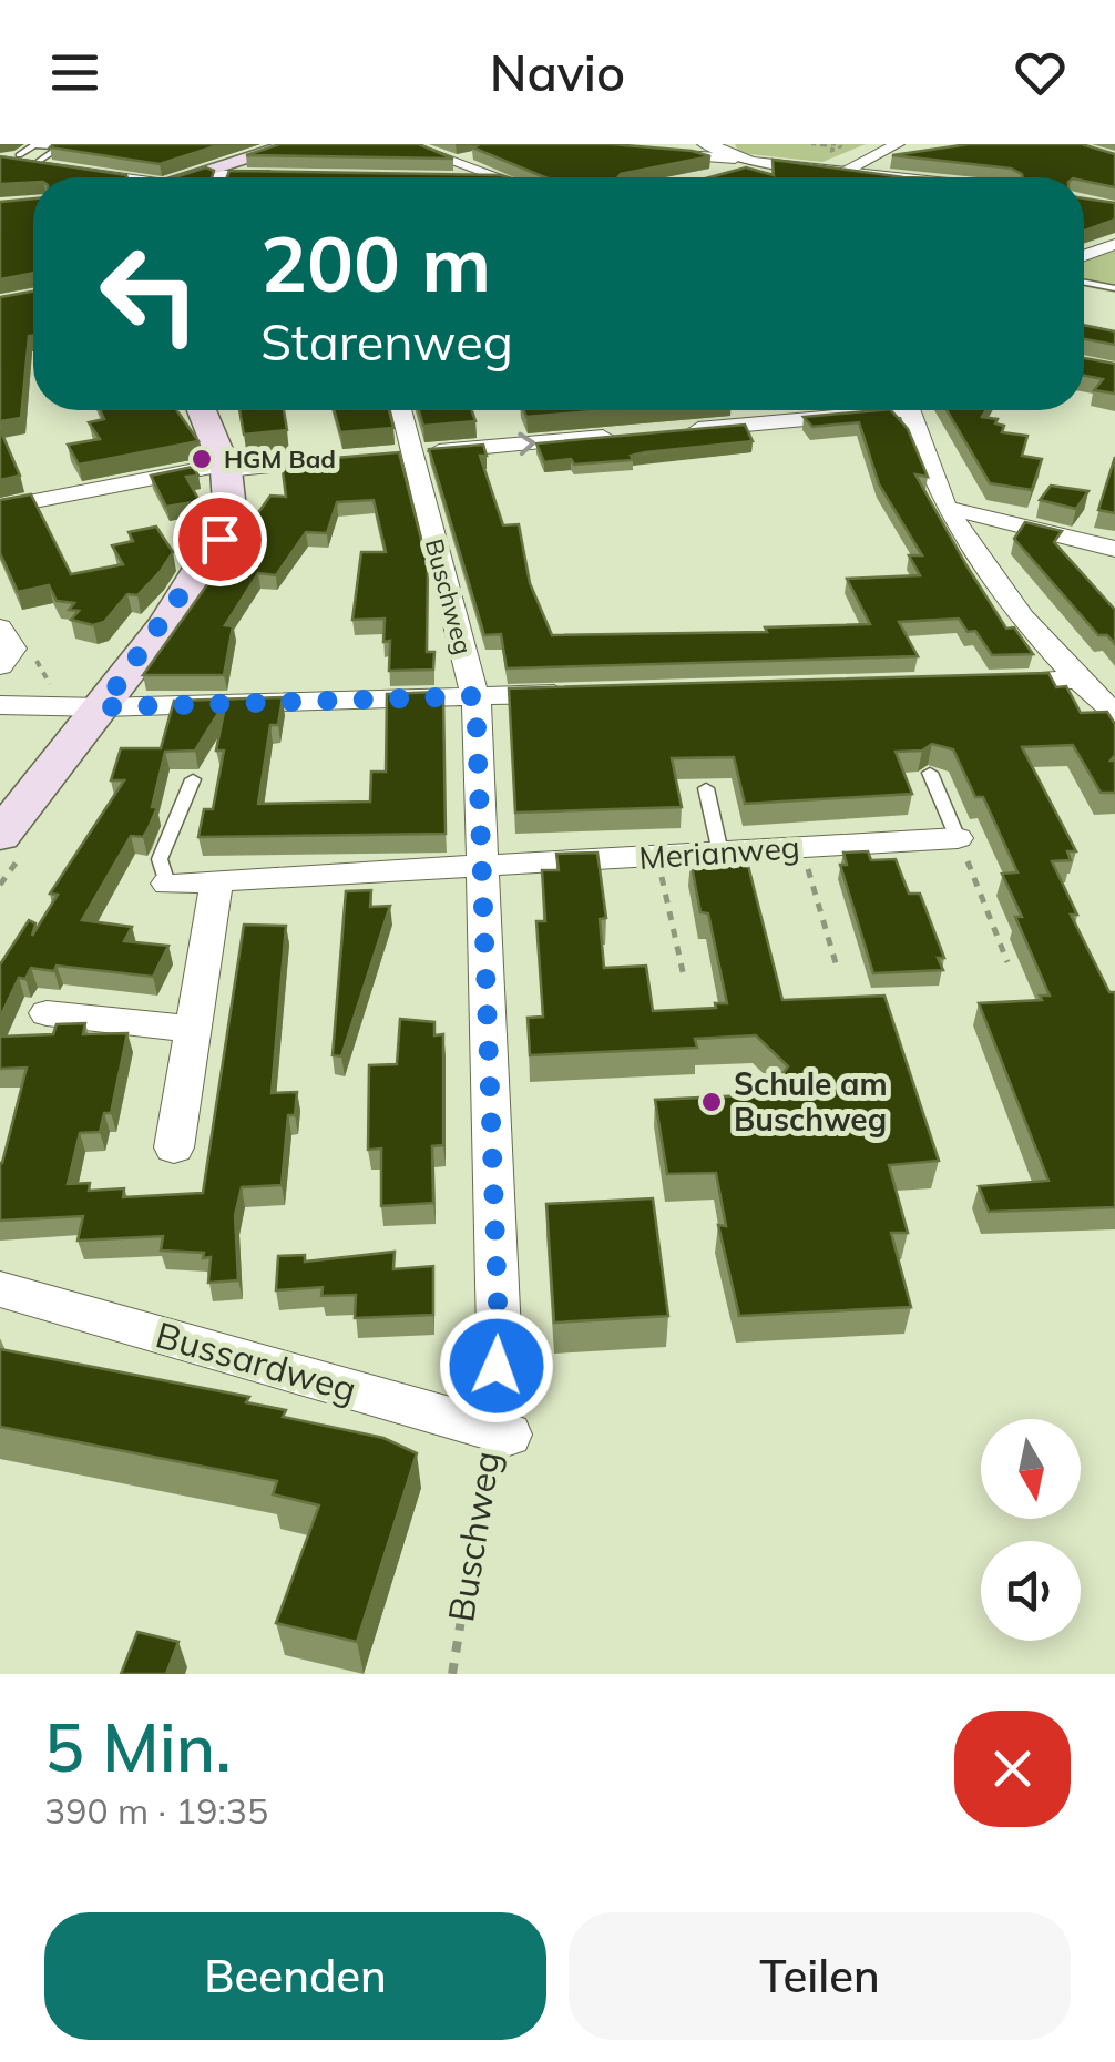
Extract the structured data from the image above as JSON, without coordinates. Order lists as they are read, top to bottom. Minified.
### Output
{"streets":{"street":["Buschweg","Merianweg","Bussardweg"]},"crossings":[["Buschweg","Merianweg"],["Buschweg","Bussardweg"]],"places":["HGM Bad","Schule am Buschweg"],"north":"bottom","page":{"header":"Navio","turn":["200 m","Starenweg"],"heading":["5 Min.","390 m · 19:35"],"buttons":["Beenden","Teilen"]}}
